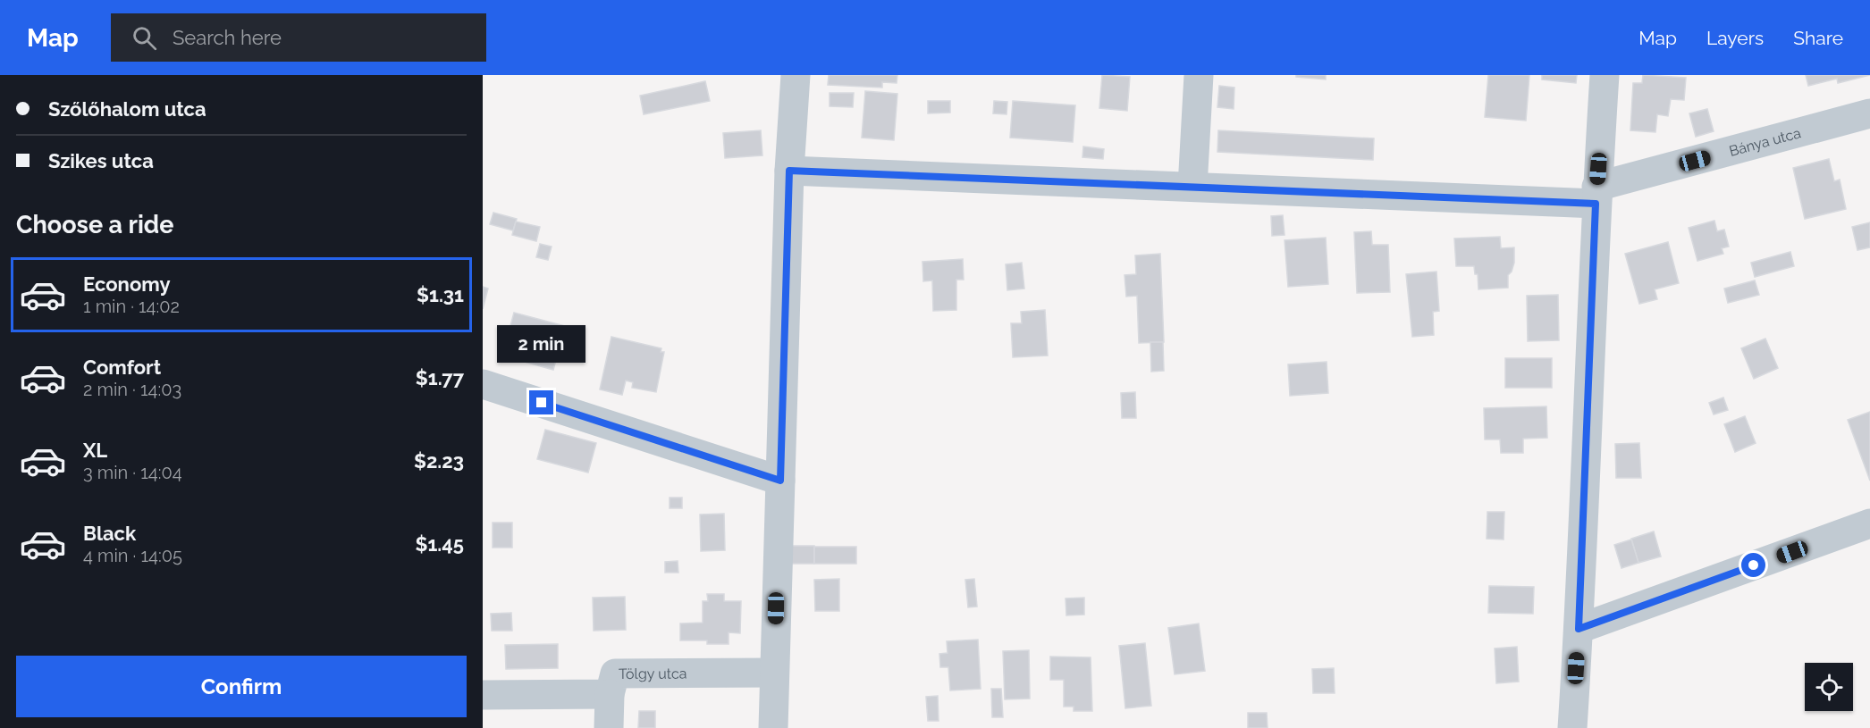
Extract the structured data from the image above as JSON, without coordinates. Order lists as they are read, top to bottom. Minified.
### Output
{"streets":{"street":["Bánya utca","Tölgy utca"]},"page":{"header":"Map","search":"Search here","nav":["Map","Layers","Share"],"banner":["Szőlőhalom utca","Szikes utca"],"heading":"Choose a ride","list":[{"name":"Economy","note":"1 min · 14:02","value":"$1.31"},{"name":"Comfort","note":"2 min · 14:03","value":"$1.77"},{"name":"XL","note":"3 min · 14:04","value":"$2.23"},{"name":"Black","note":"4 min · 14:05","value":"$1.45"}],"bubble":"2 min","buttons":"Confirm"}}
